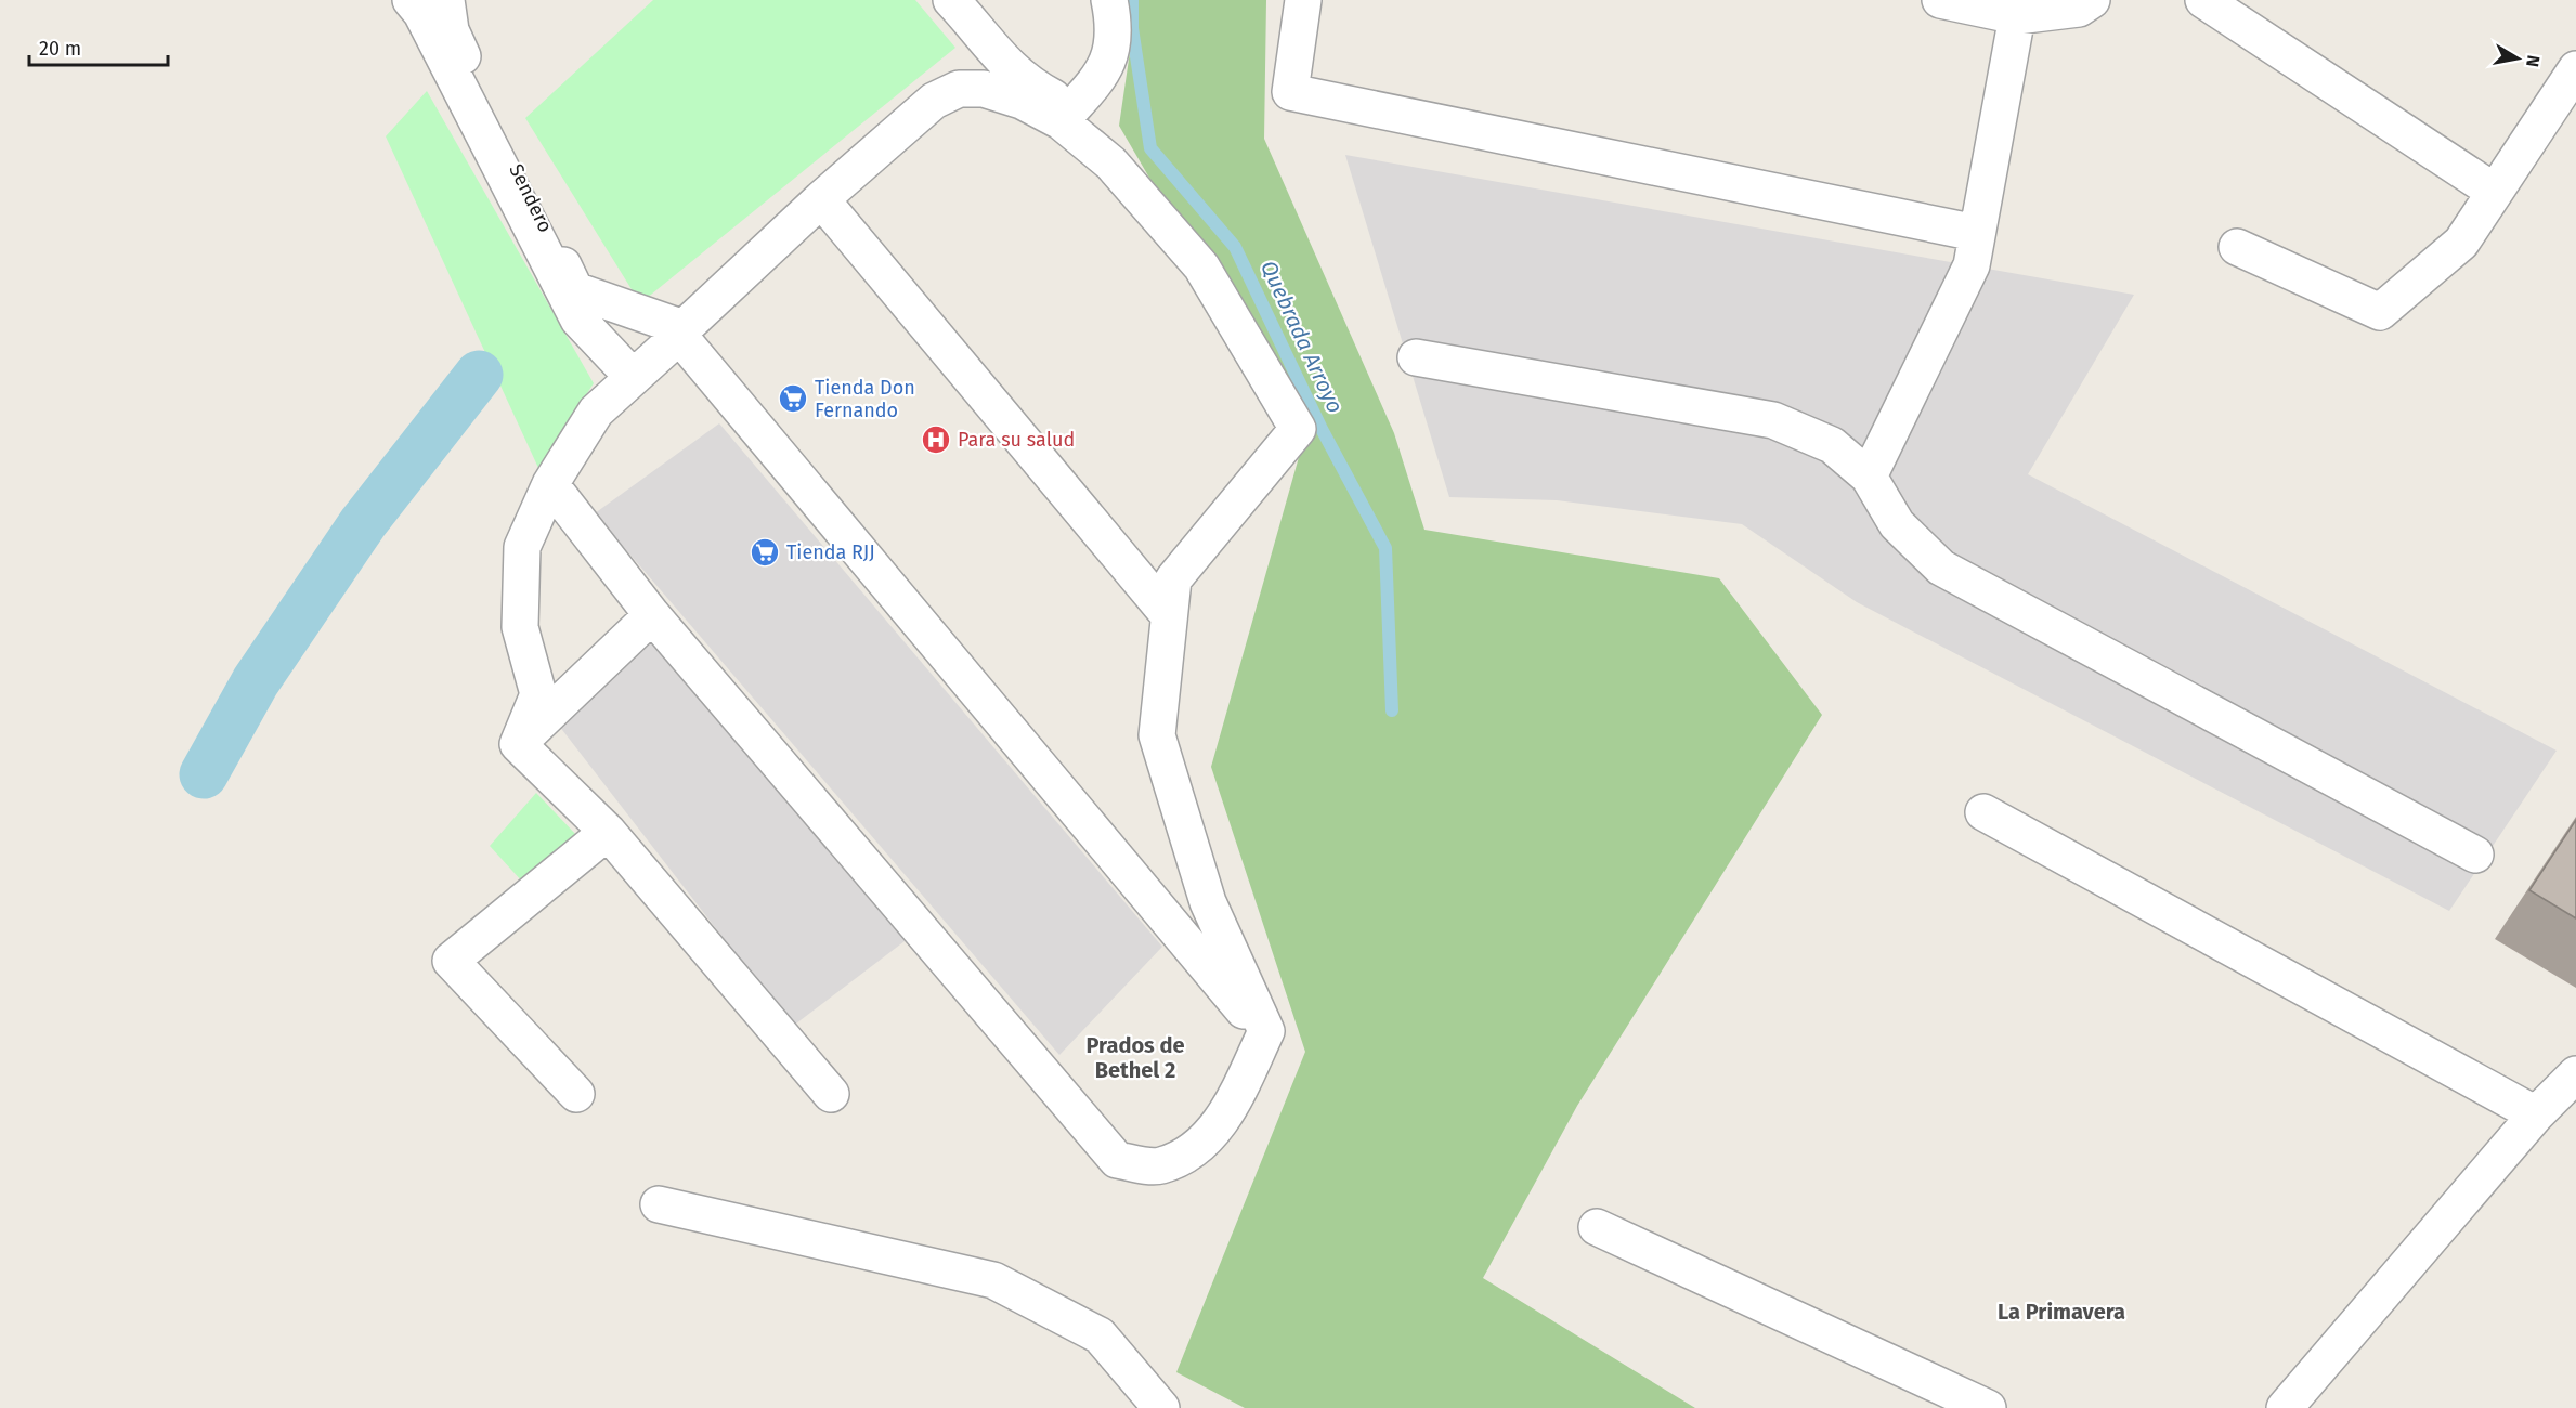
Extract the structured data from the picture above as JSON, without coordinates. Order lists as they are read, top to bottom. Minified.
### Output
{"streets":{"street":["Sendero"]},"districts":["Prados de Bethel 2","La Primavera"],"water":["Quebrada Arroyo"],"places":{"supermarket":["Tienda Don Fernando","Tienda RJJ"],"hospital":["Para su salud"]},"scale_bar":"20 m","north":"right"}
